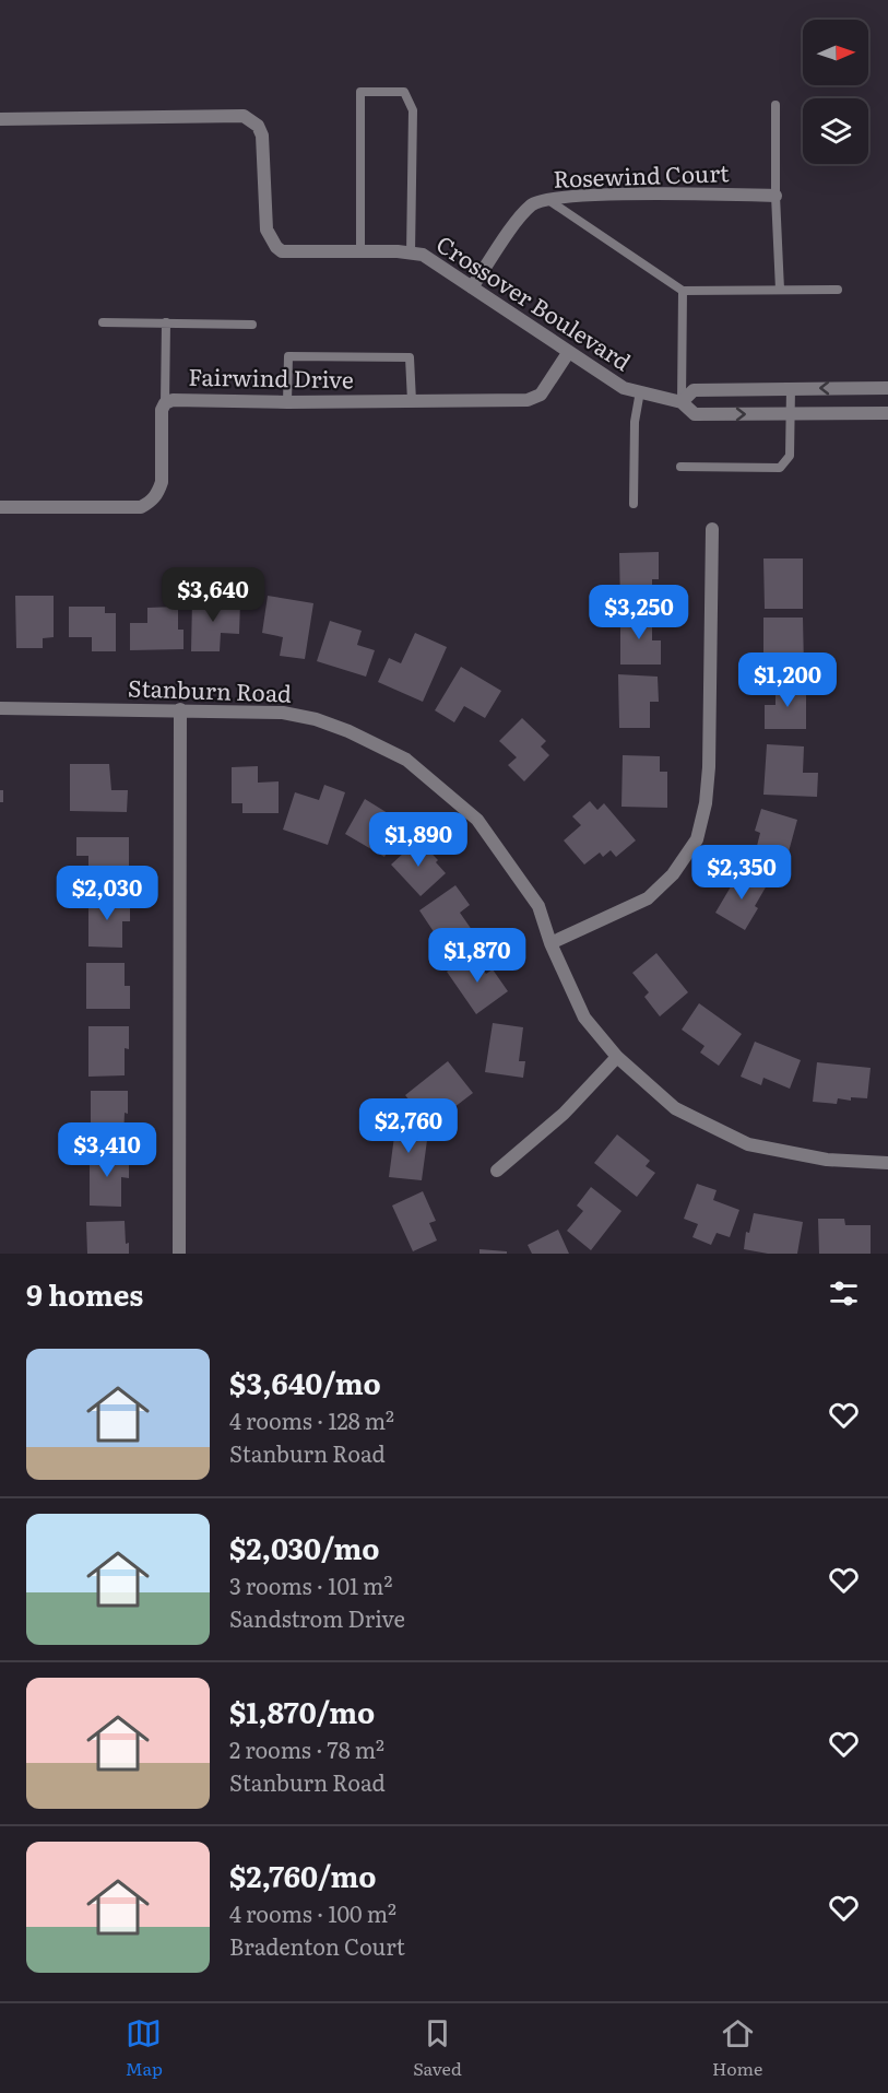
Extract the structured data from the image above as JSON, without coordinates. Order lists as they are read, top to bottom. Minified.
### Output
{"streets":{"street":["Rosewind Court","Crossover Boulevard","Fairwind Drive","Stanburn Road"]},"crossings":[["Rosewind Court","Crossover Boulevard"],["Crossover Boulevard","Fairwind Drive"]],"north":"right","page":{"price":["$3,640","$3,250","$1,200","$1,890","$2,350","$2,030","$1,870","$2,760","$3,410"],"heading":"9 homes","list":[{"name":"$3,640/mo","note":"4 rooms · 128 m² · Stanburn Road"},{"name":"$2,030/mo","note":"3 rooms · 101 m² · Sandstrom Drive"},{"name":"$1,870/mo","note":"2 rooms · 78 m² · Stanburn Road"},{"name":"$2,760/mo","note":"4 rooms · 100 m² · Bradenton Court"}],"tabs":["Map","Saved","Home"]}}
